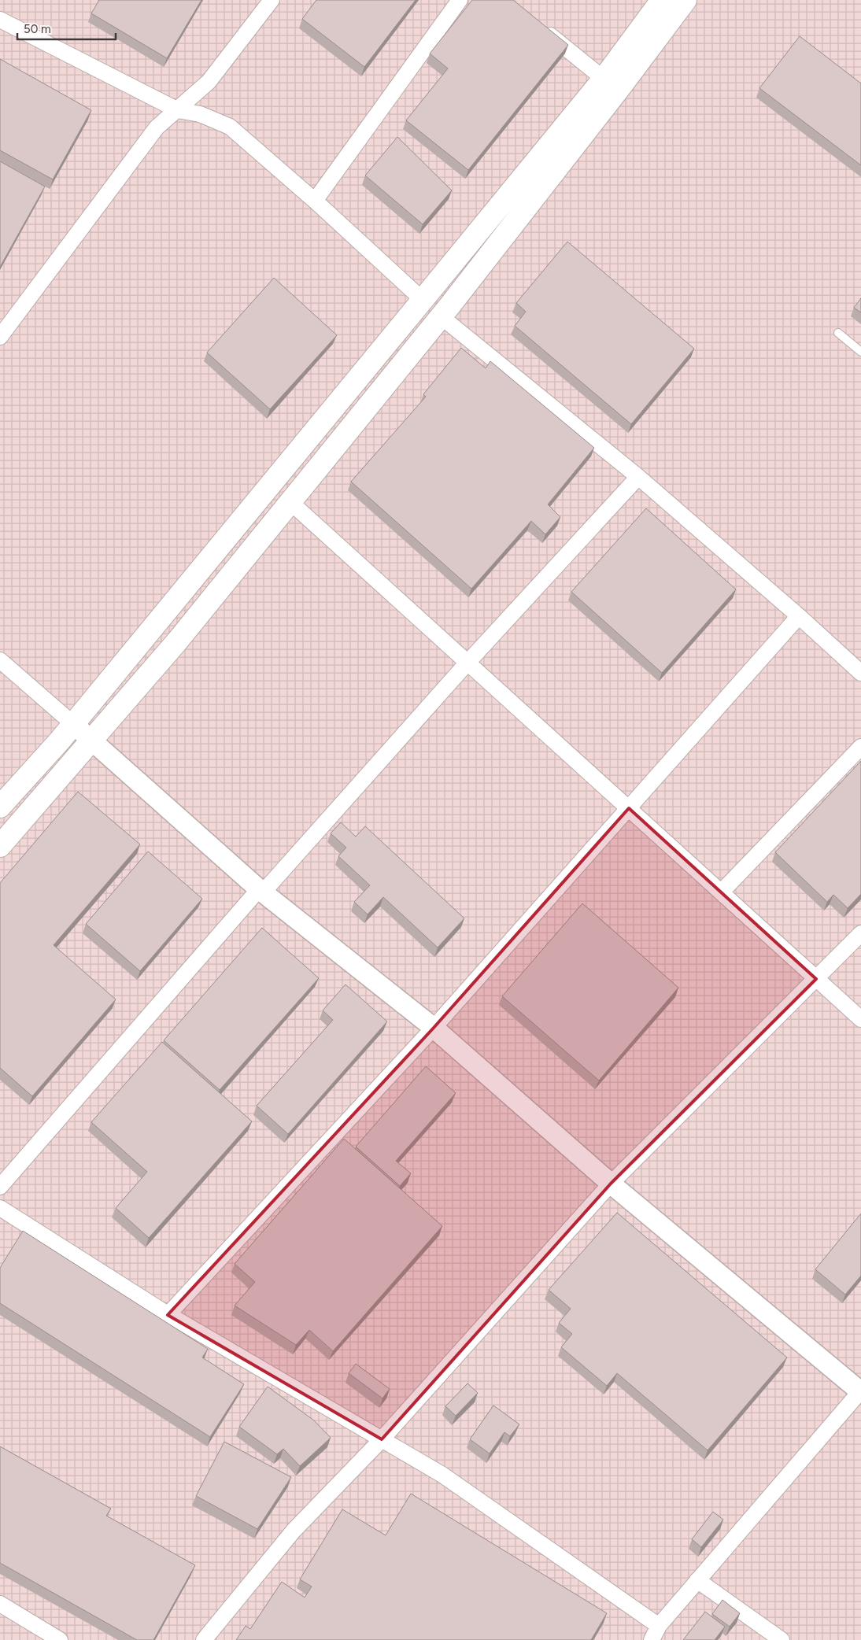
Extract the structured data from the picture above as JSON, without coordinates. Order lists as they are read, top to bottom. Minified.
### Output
{"scale_bar":"50 m"}
